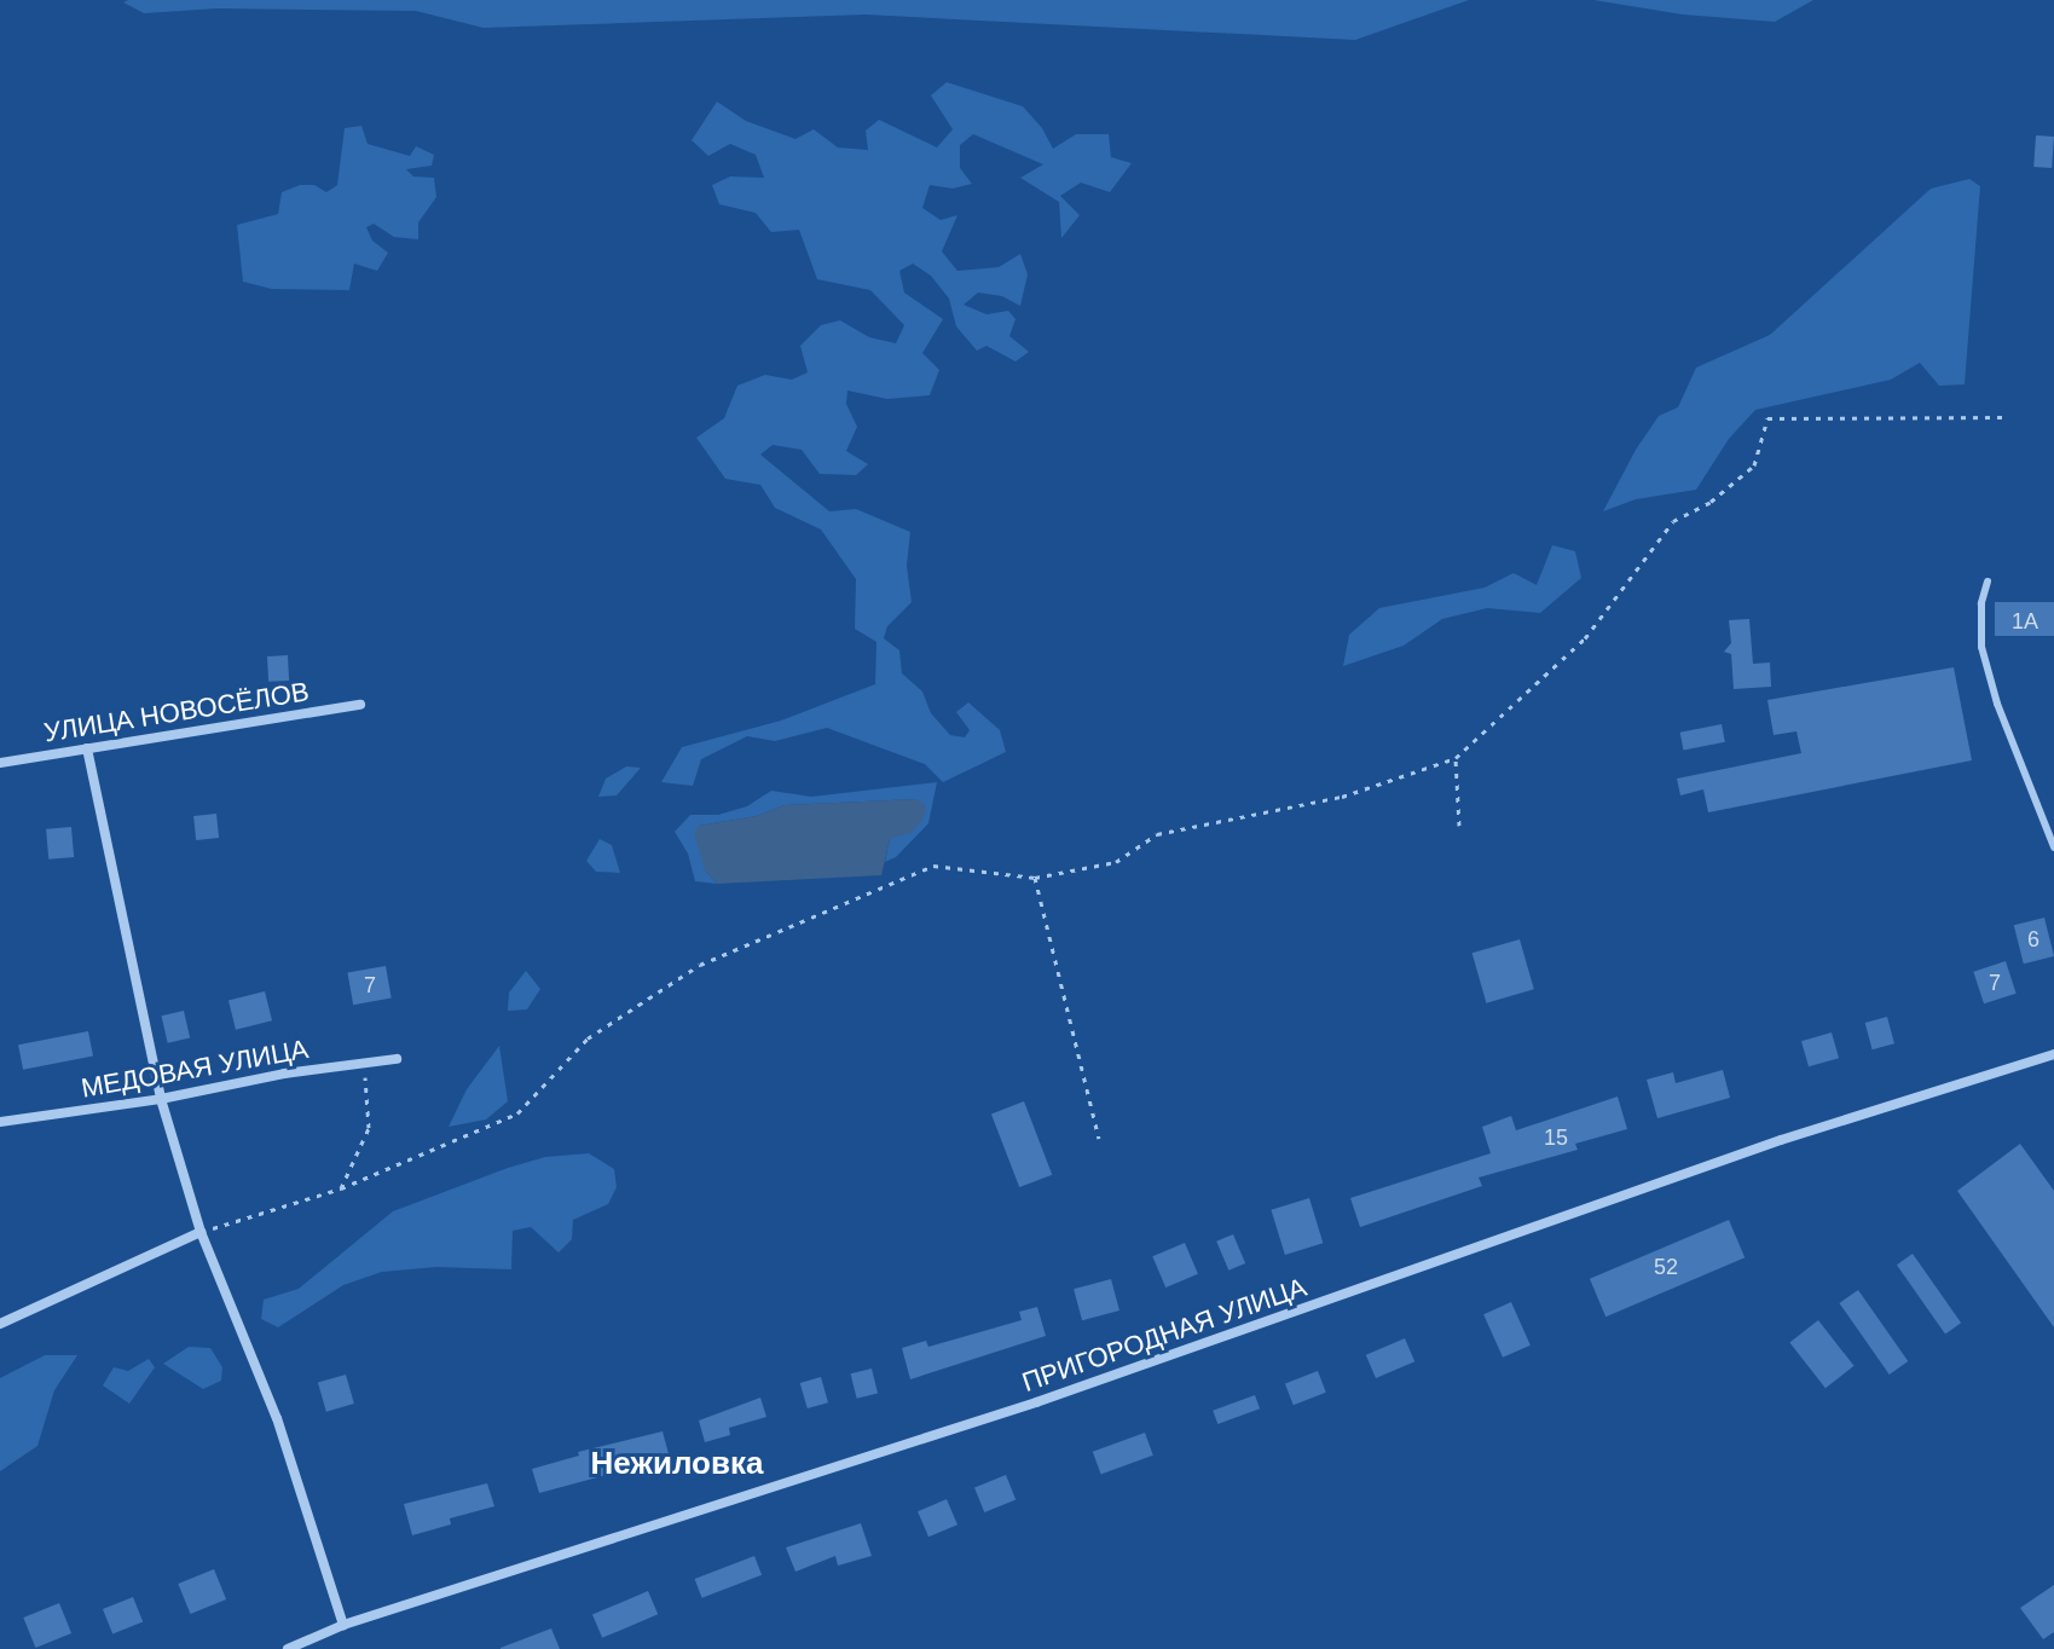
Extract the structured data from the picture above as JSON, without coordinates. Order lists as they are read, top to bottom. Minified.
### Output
{"streets":{"street":["УЛИЦА НОВОСЁЛОВ","МЕДОВАЯ УЛИЦА","ПРИГОРОДНАЯ УЛИЦА"]},"districts":["Нежиловка"],"house_numbers":["1А","6","7","7","15","52"]}
